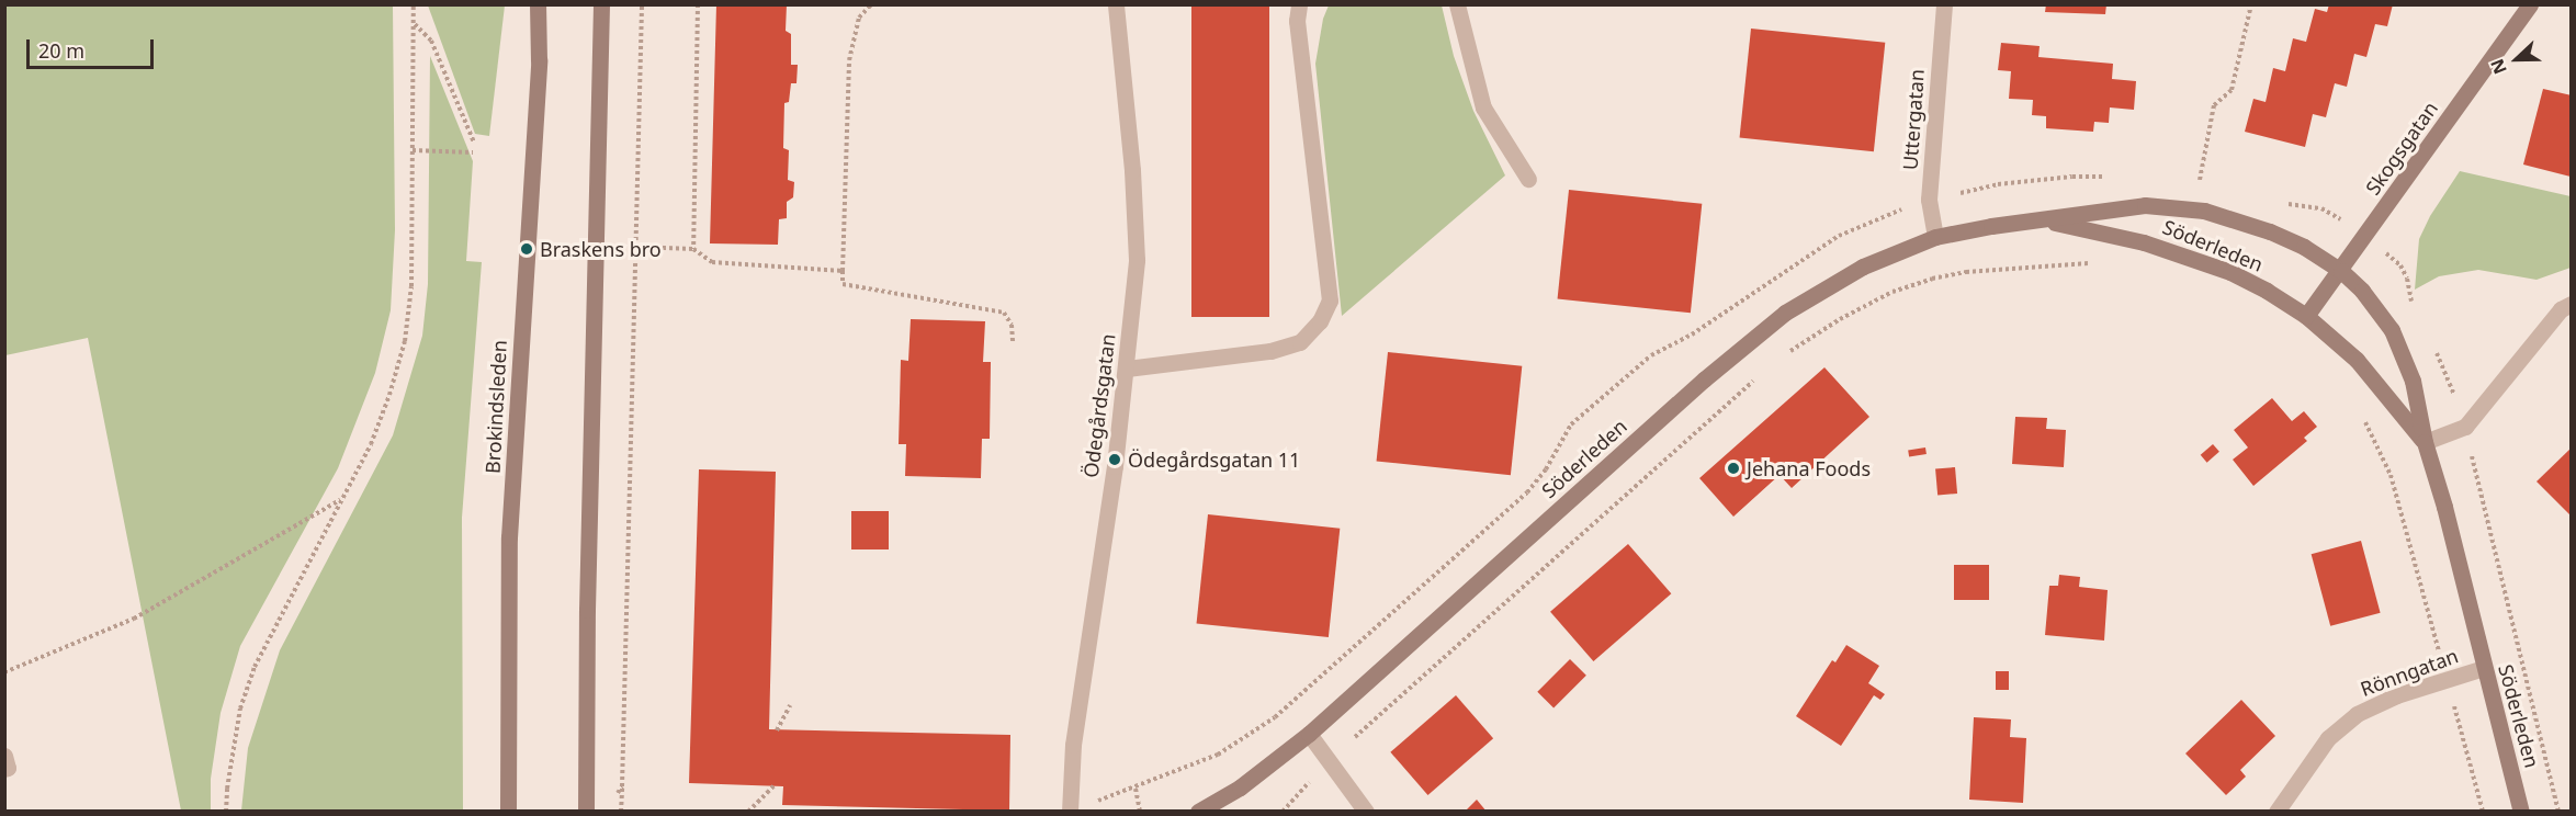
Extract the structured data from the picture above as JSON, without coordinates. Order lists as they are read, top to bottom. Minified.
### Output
{"streets":{"main road":["Skogsgatan","Söderleden","Brokindsleden"],"street":["Uttergatan","Ödegårdsgatan","Rönngatan"]},"crossings":[["Uttergatan","Söderleden"],["Skogsgatan","Söderleden"],["Söderleden","Rönngatan"]],"places":["Braskens bro","Ödegårdsgatan 11","Jehana Foods"],"scale_bar":"20 m","north":"left"}
